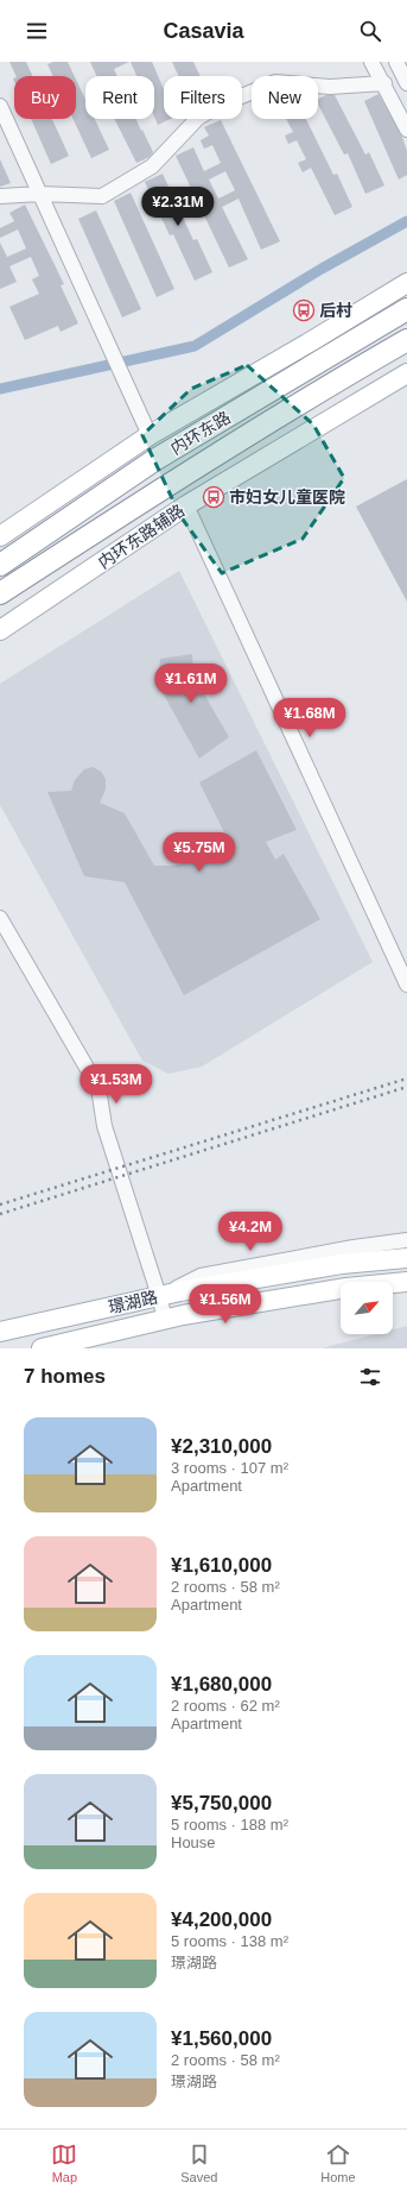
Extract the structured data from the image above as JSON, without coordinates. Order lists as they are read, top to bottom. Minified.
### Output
{"streets":{"highway":["内环东路"],"main road":["内环东路辅路","璟湖路"]},"places":{"bus stop":["后村","市妇女儿童医院"]},"north":"top right","page":{"header":"Casavia","chip":["Buy","Rent","Filters","New"],"price":["¥2.31M","¥1.61M","¥1.68M","¥5.75M","¥1.53M","¥4.2M","¥1.56M"],"heading":"7 homes","list":[{"name":"¥2,310,000","note":"3 rooms · 107 m² · Apartment"},{"name":"¥1,610,000","note":"2 rooms · 58 m² · Apartment"},{"name":"¥1,680,000","note":"2 rooms · 62 m² · Apartment"},{"name":"¥5,750,000","note":"5 rooms · 188 m² · House"},{"name":"¥4,200,000","note":"5 rooms · 138 m² · 璟湖路"},{"name":"¥1,560,000","note":"2 rooms · 58 m² · 璟湖路"}],"tabs":["Map","Saved","Home"]}}
